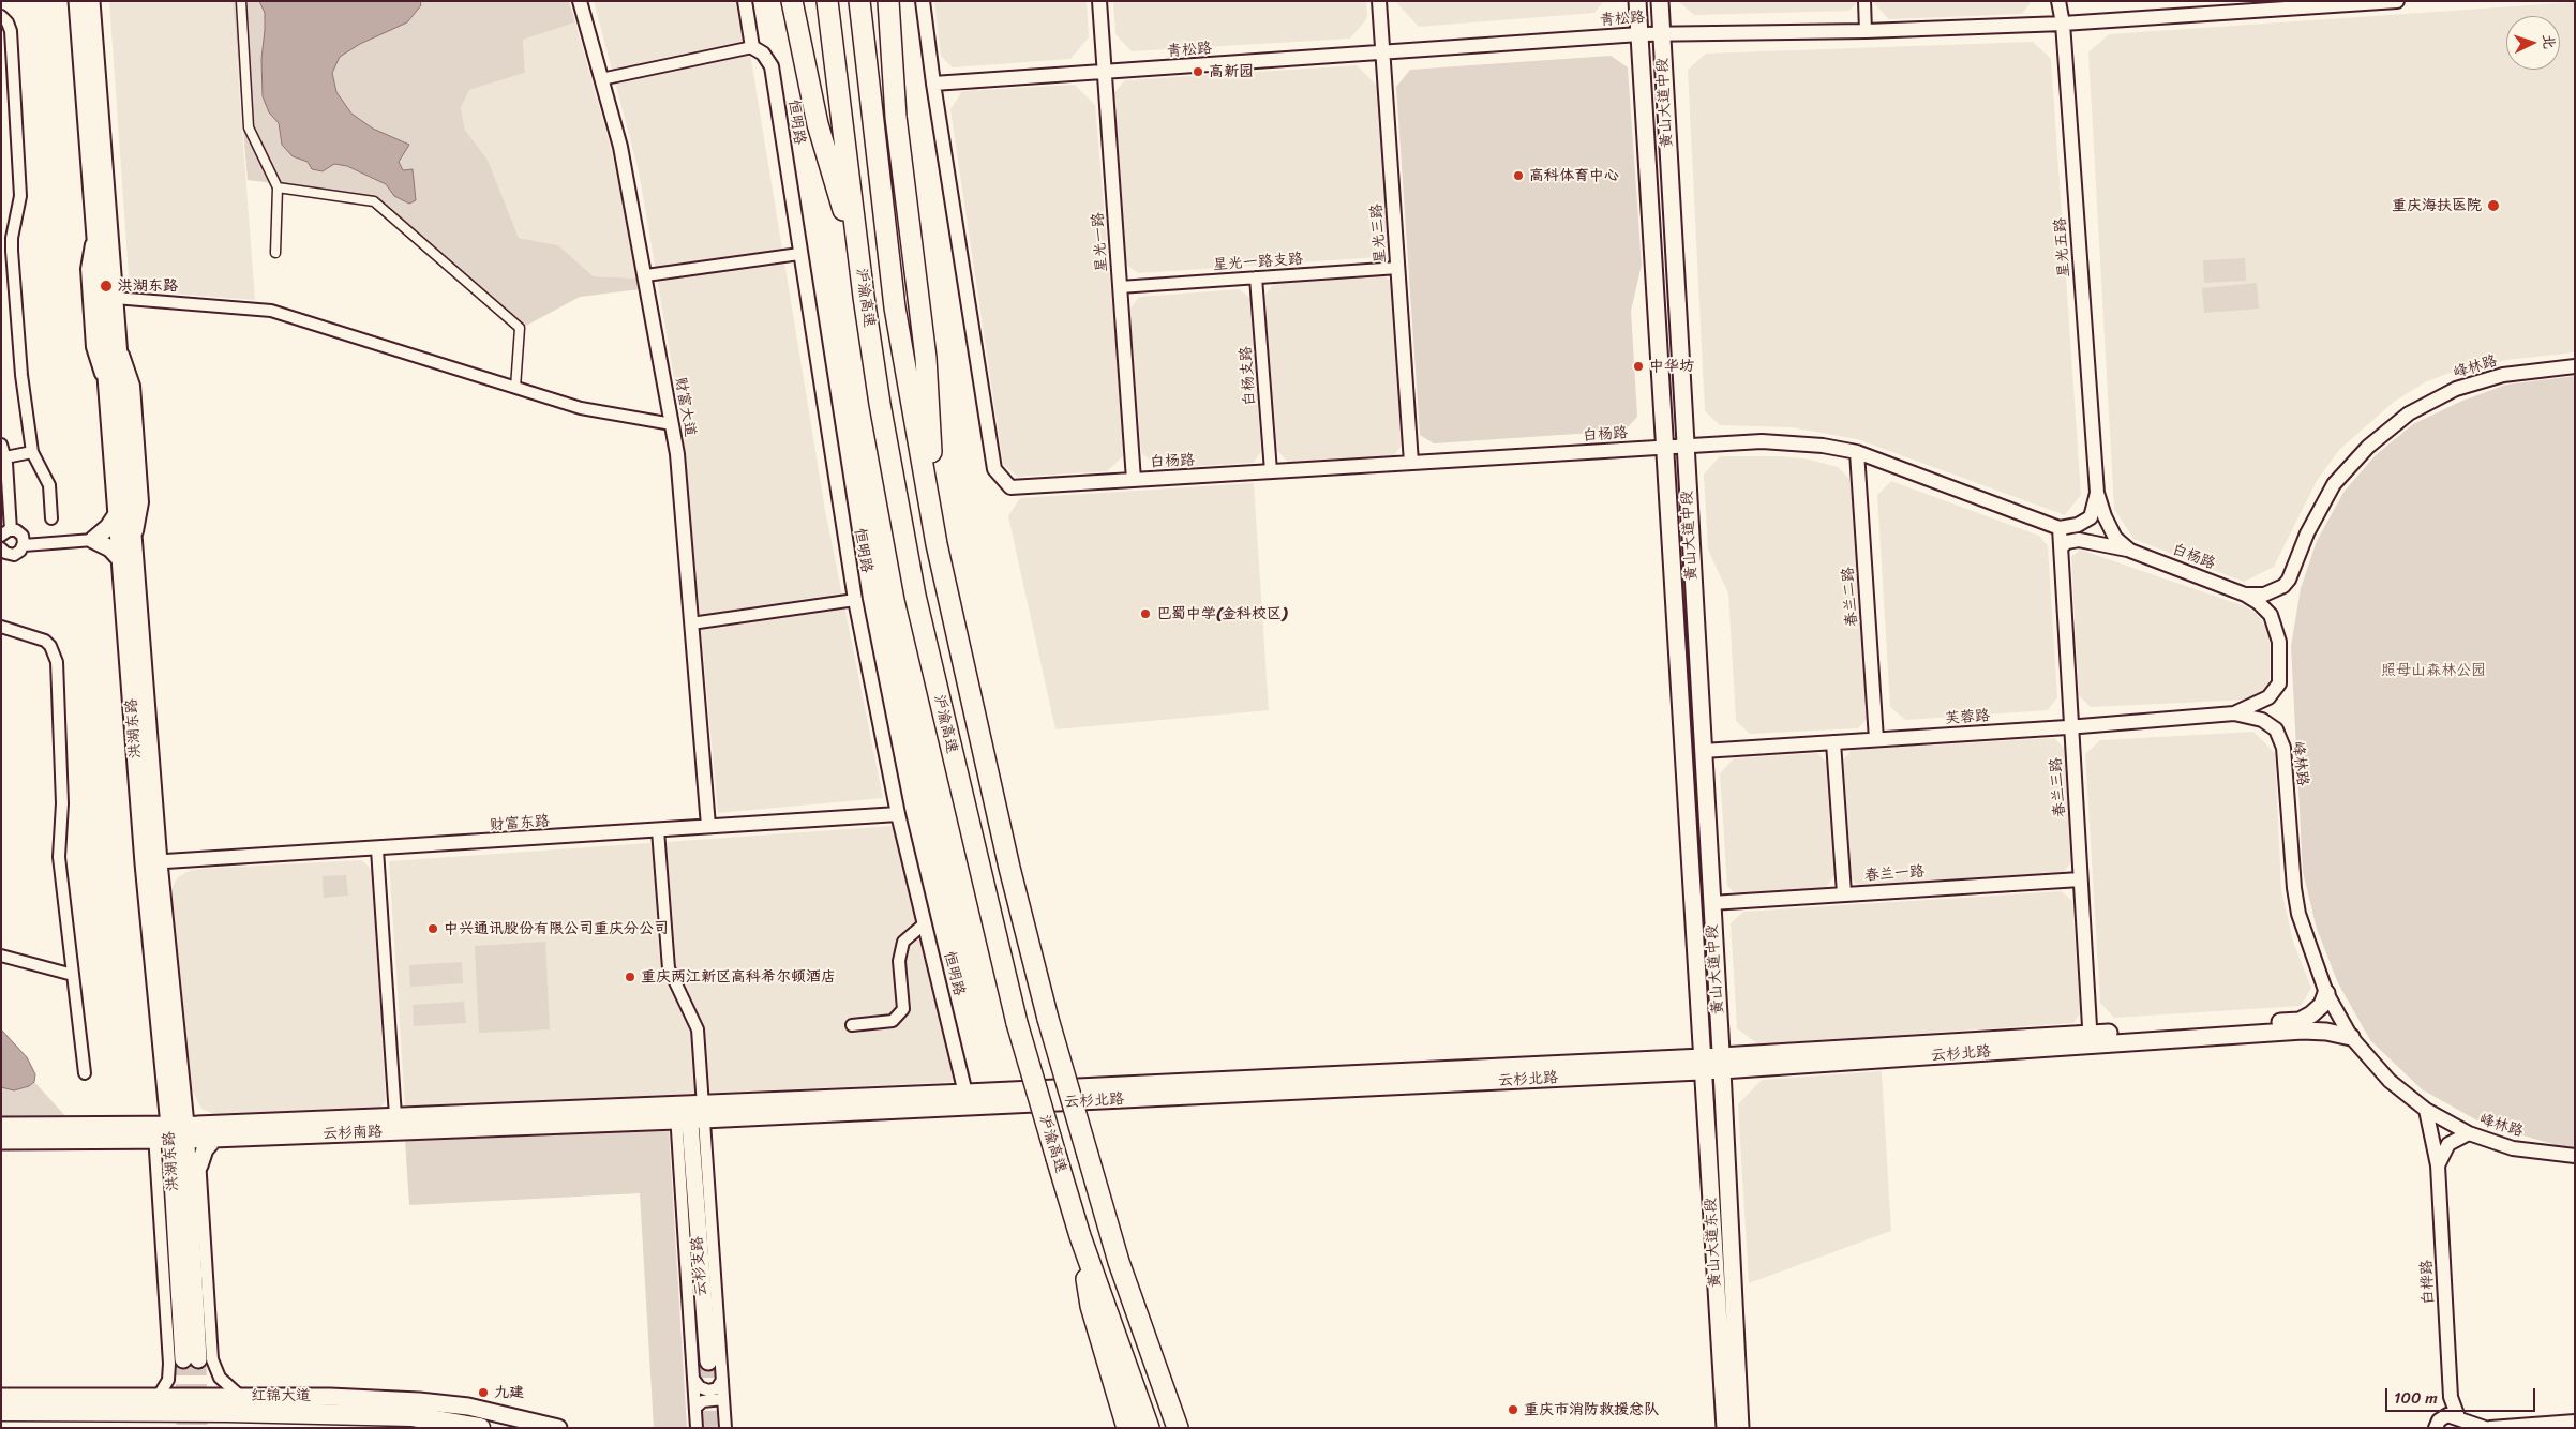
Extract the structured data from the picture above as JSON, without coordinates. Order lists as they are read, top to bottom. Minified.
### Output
{"streets":{"highway":["沪渝高速","红锦大道"],"main road":["黄山大道中段","洪湖东路","云杉北路","云杉南路","黄山大道东段"],"street":["青松路","恒明路","星光三路","星光一路","星光五路","星光一路支路","峰林路","白杨支路","财富大道","白杨路","春兰二路","芙蓉路","春兰三路","财富东路","春兰一路","云杉支路","白桦路"]},"crossings":[["青松路","黄山大道中段"],["青松路","星光三路"],["青松路","星光一路"],["青松路","星光五路"],["青松路","白杨路"],["黄山大道中段","白杨路"],["黄山大道中段","芙蓉路"],["黄山大道中段","春兰一路"],["黄山大道中段","云杉北路"],["黄山大道中段","黄山大道东段"],["恒明路","财富东路"],["恒明路","云杉北路"],["星光三路","星光一路支路"],["星光三路","白杨路"],["星光一路","星光一路支路"],["星光一路","白杨路"],["星光五路","白杨路"],["星光一路支路","白杨支路"],["峰林路","白杨路"],["峰林路","芙蓉路"],["峰林路","云杉北路"],["峰林路","白桦路"],["白杨支路","白杨路"],["财富大道","财富东路"],["白杨路","春兰二路"],["白杨路","春兰三路"],["春兰二路","芙蓉路"],["芙蓉路","春兰三路"],["洪湖东路","财富东路"],["洪湖东路","云杉南路"],["洪湖东路","红锦大道"],["春兰三路","春兰一路"],["春兰三路","云杉北路"],["云杉北路","云杉南路"],["云杉北路","黄山大道东段"],["云杉北路","云杉支路"],["云杉南路","云杉支路"]],"parks":["照母山森林公园"],"places":["高新园","高科体育中心","重庆海扶医院","洪湖东路","中华坊","巴蜀中学(金科校区)","中兴通讯股份有限公司重庆分公司","重庆两江新区高科希尔顿酒店","九建","重庆市消防救援总队"],"scale_bar":"100 m","north":"right"}
